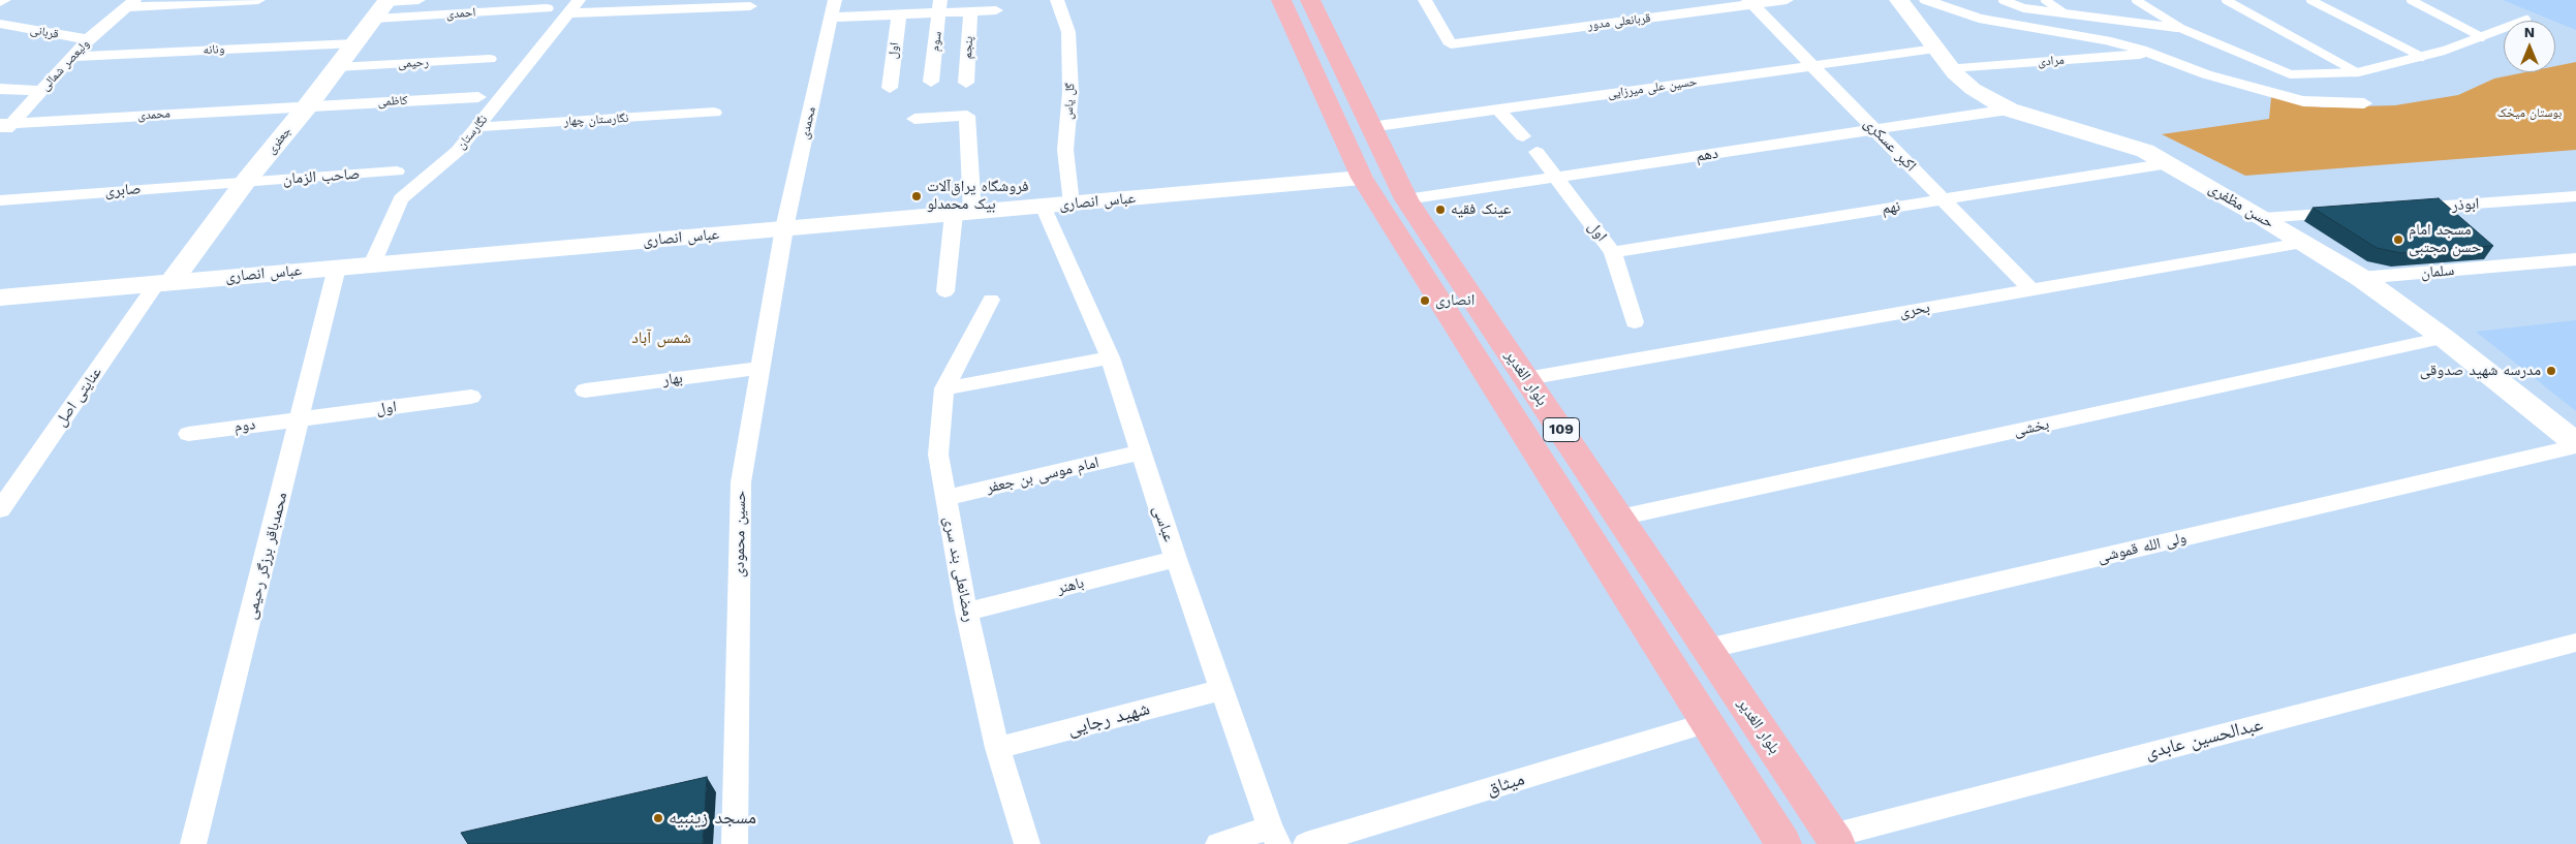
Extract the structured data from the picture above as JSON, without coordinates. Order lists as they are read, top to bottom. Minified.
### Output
{"streets":{"main road":["بلوار الغدیر","109"],"street":["احمدی","قربانعلی مدور","قربانی","سوم","پنجم","ونانه","اول","مرادی","رحیمی","ولیعصر شمالی","حسین علی میرزایی","کاظمی","گل یاس","محمدی","نگارستان چهار","نگارستان","جعفری","اکبر عسکری","دهم","صاحب الزمان","صابری","عباس انصاری","ابوذر","حسن مظفری","نهم","سلمان","بحری","بهار","عنایتی اصل","دوم","بخشی","امام موسی بن جعفر","عباسی","حسین محمودی","ولی الله قموشی","محمدباقر برزگر رحیمی","رمضانعلی بند سری","باهنر","شهید رجایی","عبدالحسین عابدی","میثاق"]},"crossings":[["احمدی","جعفری"],["قربانعلی مدور","اکبر عسکری"],["قربانی","ولیعصر شمالی"],["ونانه","ولیعصر شمالی"],["ونانه","جعفری"],["اول","دهم"],["اول","نهم"],["اول","دوم"],["اول","محمدباقر برزگر رحیمی"],["مرادی","حسن مظفری"],["رحیمی","جعفری"],["ولیعصر شمالی","محمدی"],["حسین علی میرزایی","اکبر عسکری"],["حسین علی میرزایی","حسن مظفری"],["حسین علی میرزایی","بلوار الغدیر"],["کاظمی","محمدی"],["کاظمی","جعفری"],["گل یاس","عباس انصاری"],["محمدی","جعفری"],["محمدی","عباس انصاری"],["محمدی","حسین محمودی"],["نگارستان چهار","نگارستان"],["نگارستان","عباس انصاری"],["جعفری","صاحب الزمان"],["جعفری","صابری"],["جعفری","عباس انصاری"],["جعفری","عنایتی اصل"],["اکبر عسکری","دهم"],["اکبر عسکری","نهم"],["اکبر عسکری","بحری"],["دهم","حسن مظفری"],["دهم","بلوار الغدیر"],["صاحب الزمان","صابری"],["عباس انصاری","بلوار الغدیر"],["عباس انصاری","عنایتی اصل"],["عباس انصاری","عباسی"],["عباس انصاری","حسین محمودی"],["عباس انصاری","محمدباقر برزگر رحیمی"],["حسن مظفری","نهم"],["حسن مظفری","سلمان"],["حسن مظفری","بحری"],["حسن مظفری","بخشی"],["حسن مظفری","ولی الله قموشی"],["بحری","بلوار الغدیر"],["بلوار الغدیر","بخشی"],["بلوار الغدیر","ولی الله قموشی"],["بلوار الغدیر","عبدالحسین عابدی"],["بلوار الغدیر","میثاق"],["بهار","حسین محمودی"],["دوم","محمدباقر برزگر رحیمی"],["امام موسی بن جعفر","عباسی"],["امام موسی بن جعفر","رمضانعلی بند سری"],["عباسی","باهنر"],["عباسی","شهید رجایی"],["رمضانعلی بند سری","باهنر"],["رمضانعلی بند سری","شهید رجایی"]],"districts":["شمس آباد"],"parks":["بوستان میخک"],"places":["فروشگاه یراق‌آلات بیک محمدلو","عینک فقیه","مسجد امام حسن مجتبی","انصاری","مدرسه شهید صدوقی","مسجد زینبیه"],"north":"top"}
